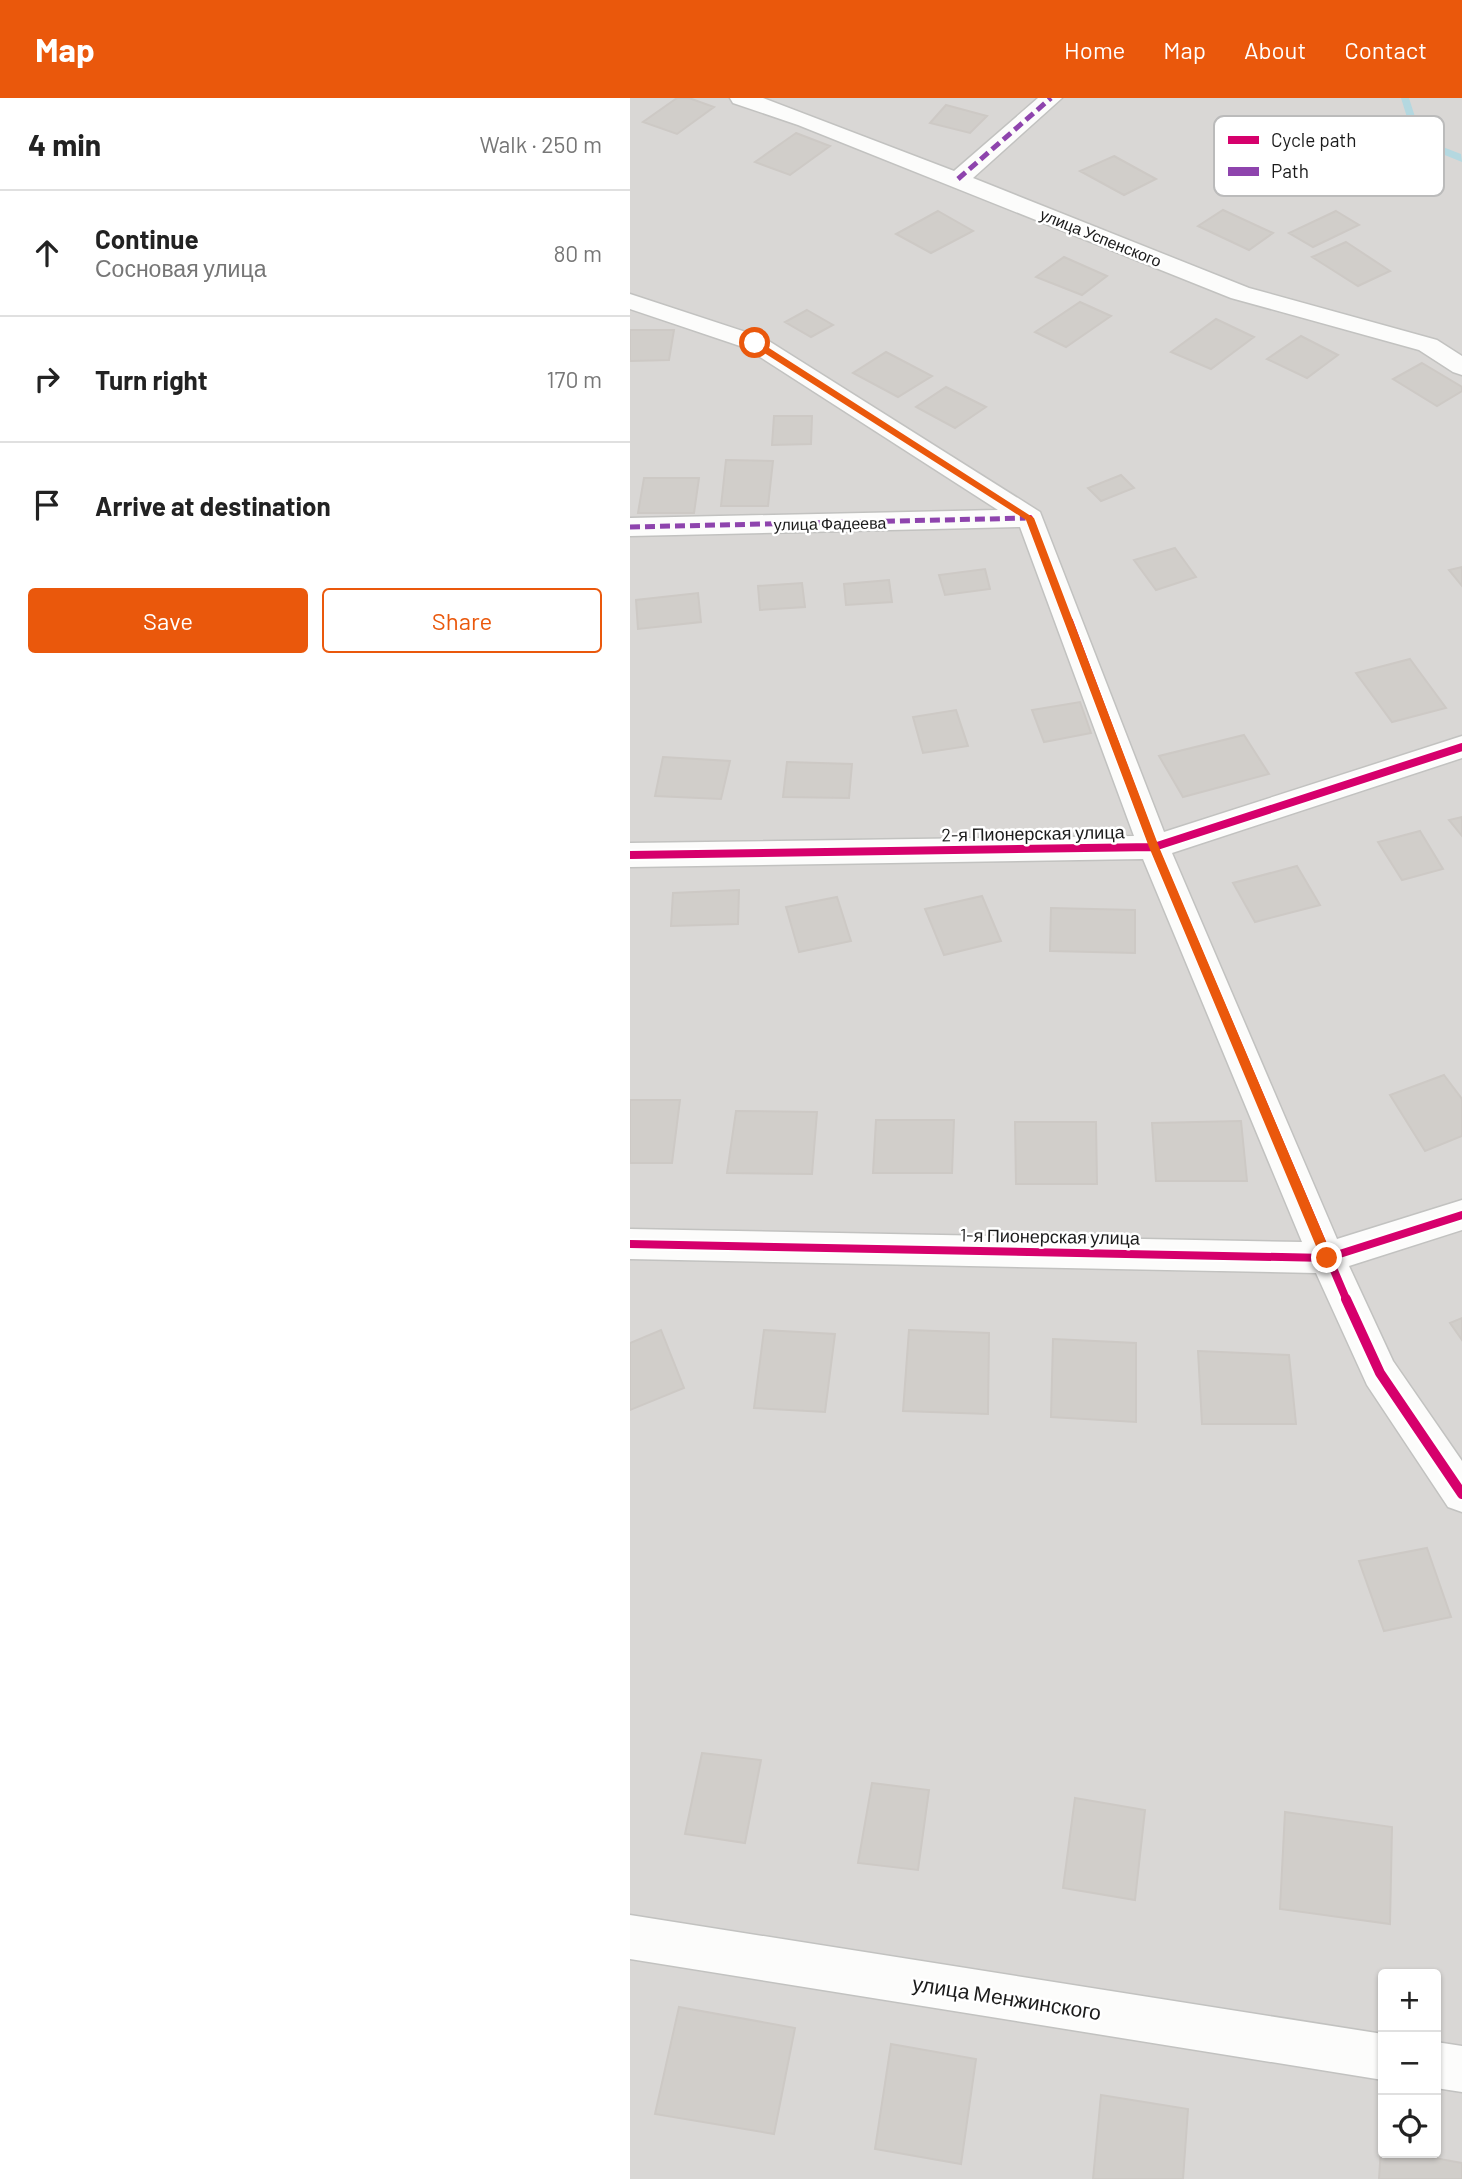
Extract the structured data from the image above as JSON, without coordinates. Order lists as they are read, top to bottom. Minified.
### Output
{"streets":{"street":["улица Успенского","улица Фадеева","2-я Пионерская улица","1-я Пионерская улица","улица Менжинского"]},"legend":["Cycle path","Path"],"page":{"header":"Map","nav":["Home","Map","About","Contact"],"heading":["4 min","Walk · 250 m"],"list":[["Continue","Сосновая улица","80 m"],["Turn right","170 m"],"Arrive at destination"],"buttons":["Save","Share"],"map_buttons":["+","−"]}}
